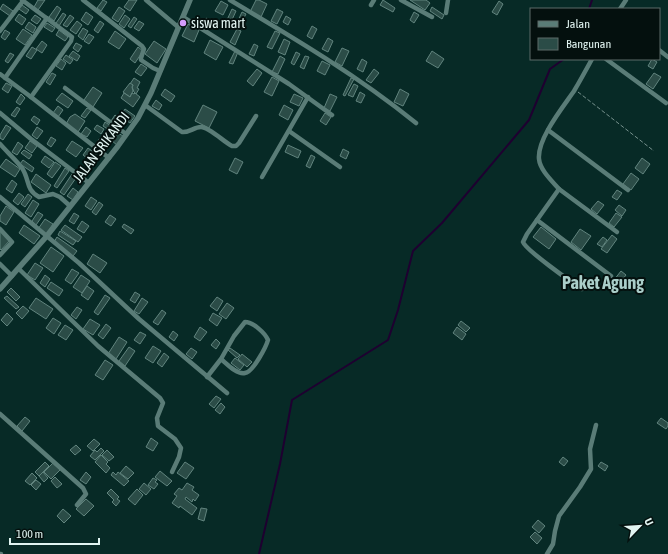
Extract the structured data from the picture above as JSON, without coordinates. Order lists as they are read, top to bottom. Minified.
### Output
{"streets":{"street":["JALAN SRIKANDI"]},"districts":["Paket Agung"],"places":["siswa mart"],"legend":["Jalan","Bangunan"],"scale_bar":"100 m","north":"top right"}
